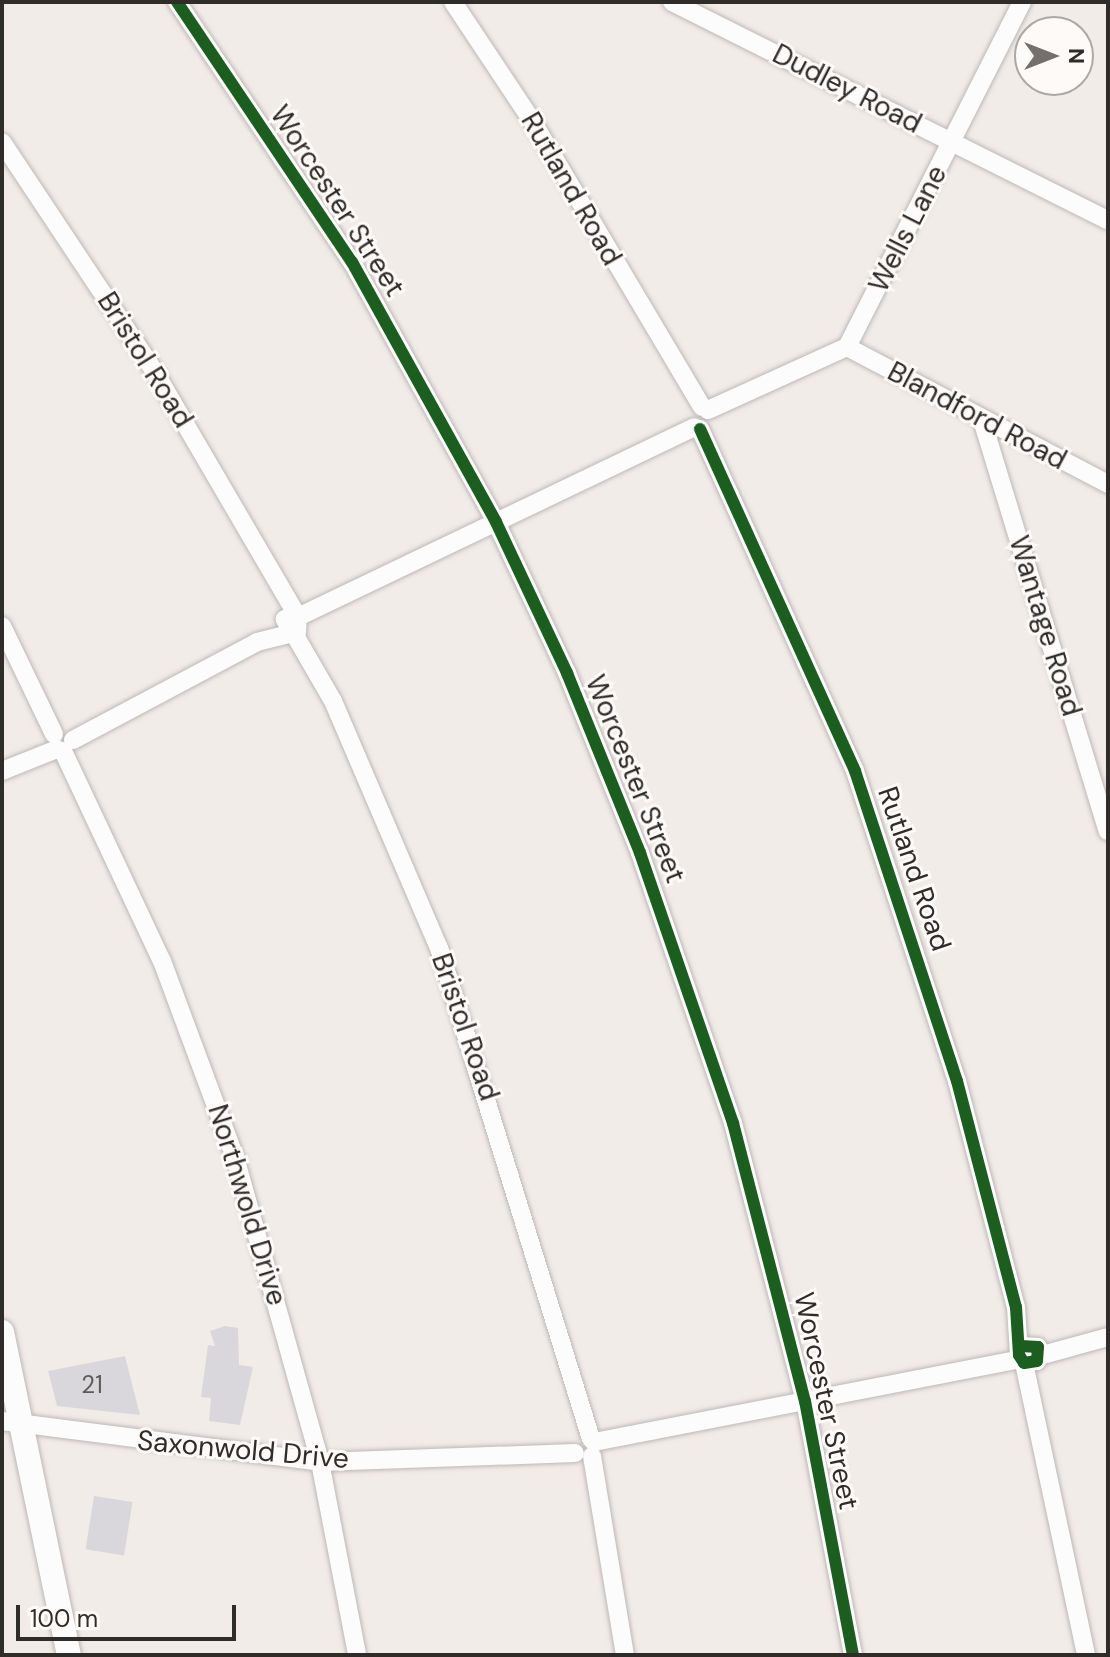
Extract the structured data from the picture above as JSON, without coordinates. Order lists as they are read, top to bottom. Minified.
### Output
{"streets":{"street":["Dudley Road","Rutland Road","Worcester Street","Wells Lane","Bristol Road","Blandford Road","Wantage Road","Northwold Drive","Saxonwold Drive"]},"crossings":[["Dudley Road","Wells Lane"],["Rutland Road","Saxonwold Drive"],["Worcester Street","Saxonwold Drive"],["Wells Lane","Blandford Road"],["Bristol Road","Saxonwold Drive"],["Blandford Road","Wantage Road"],["Northwold Drive","Saxonwold Drive"]],"house_numbers":["21"],"scale_bar":"100 m","north":"right"}
